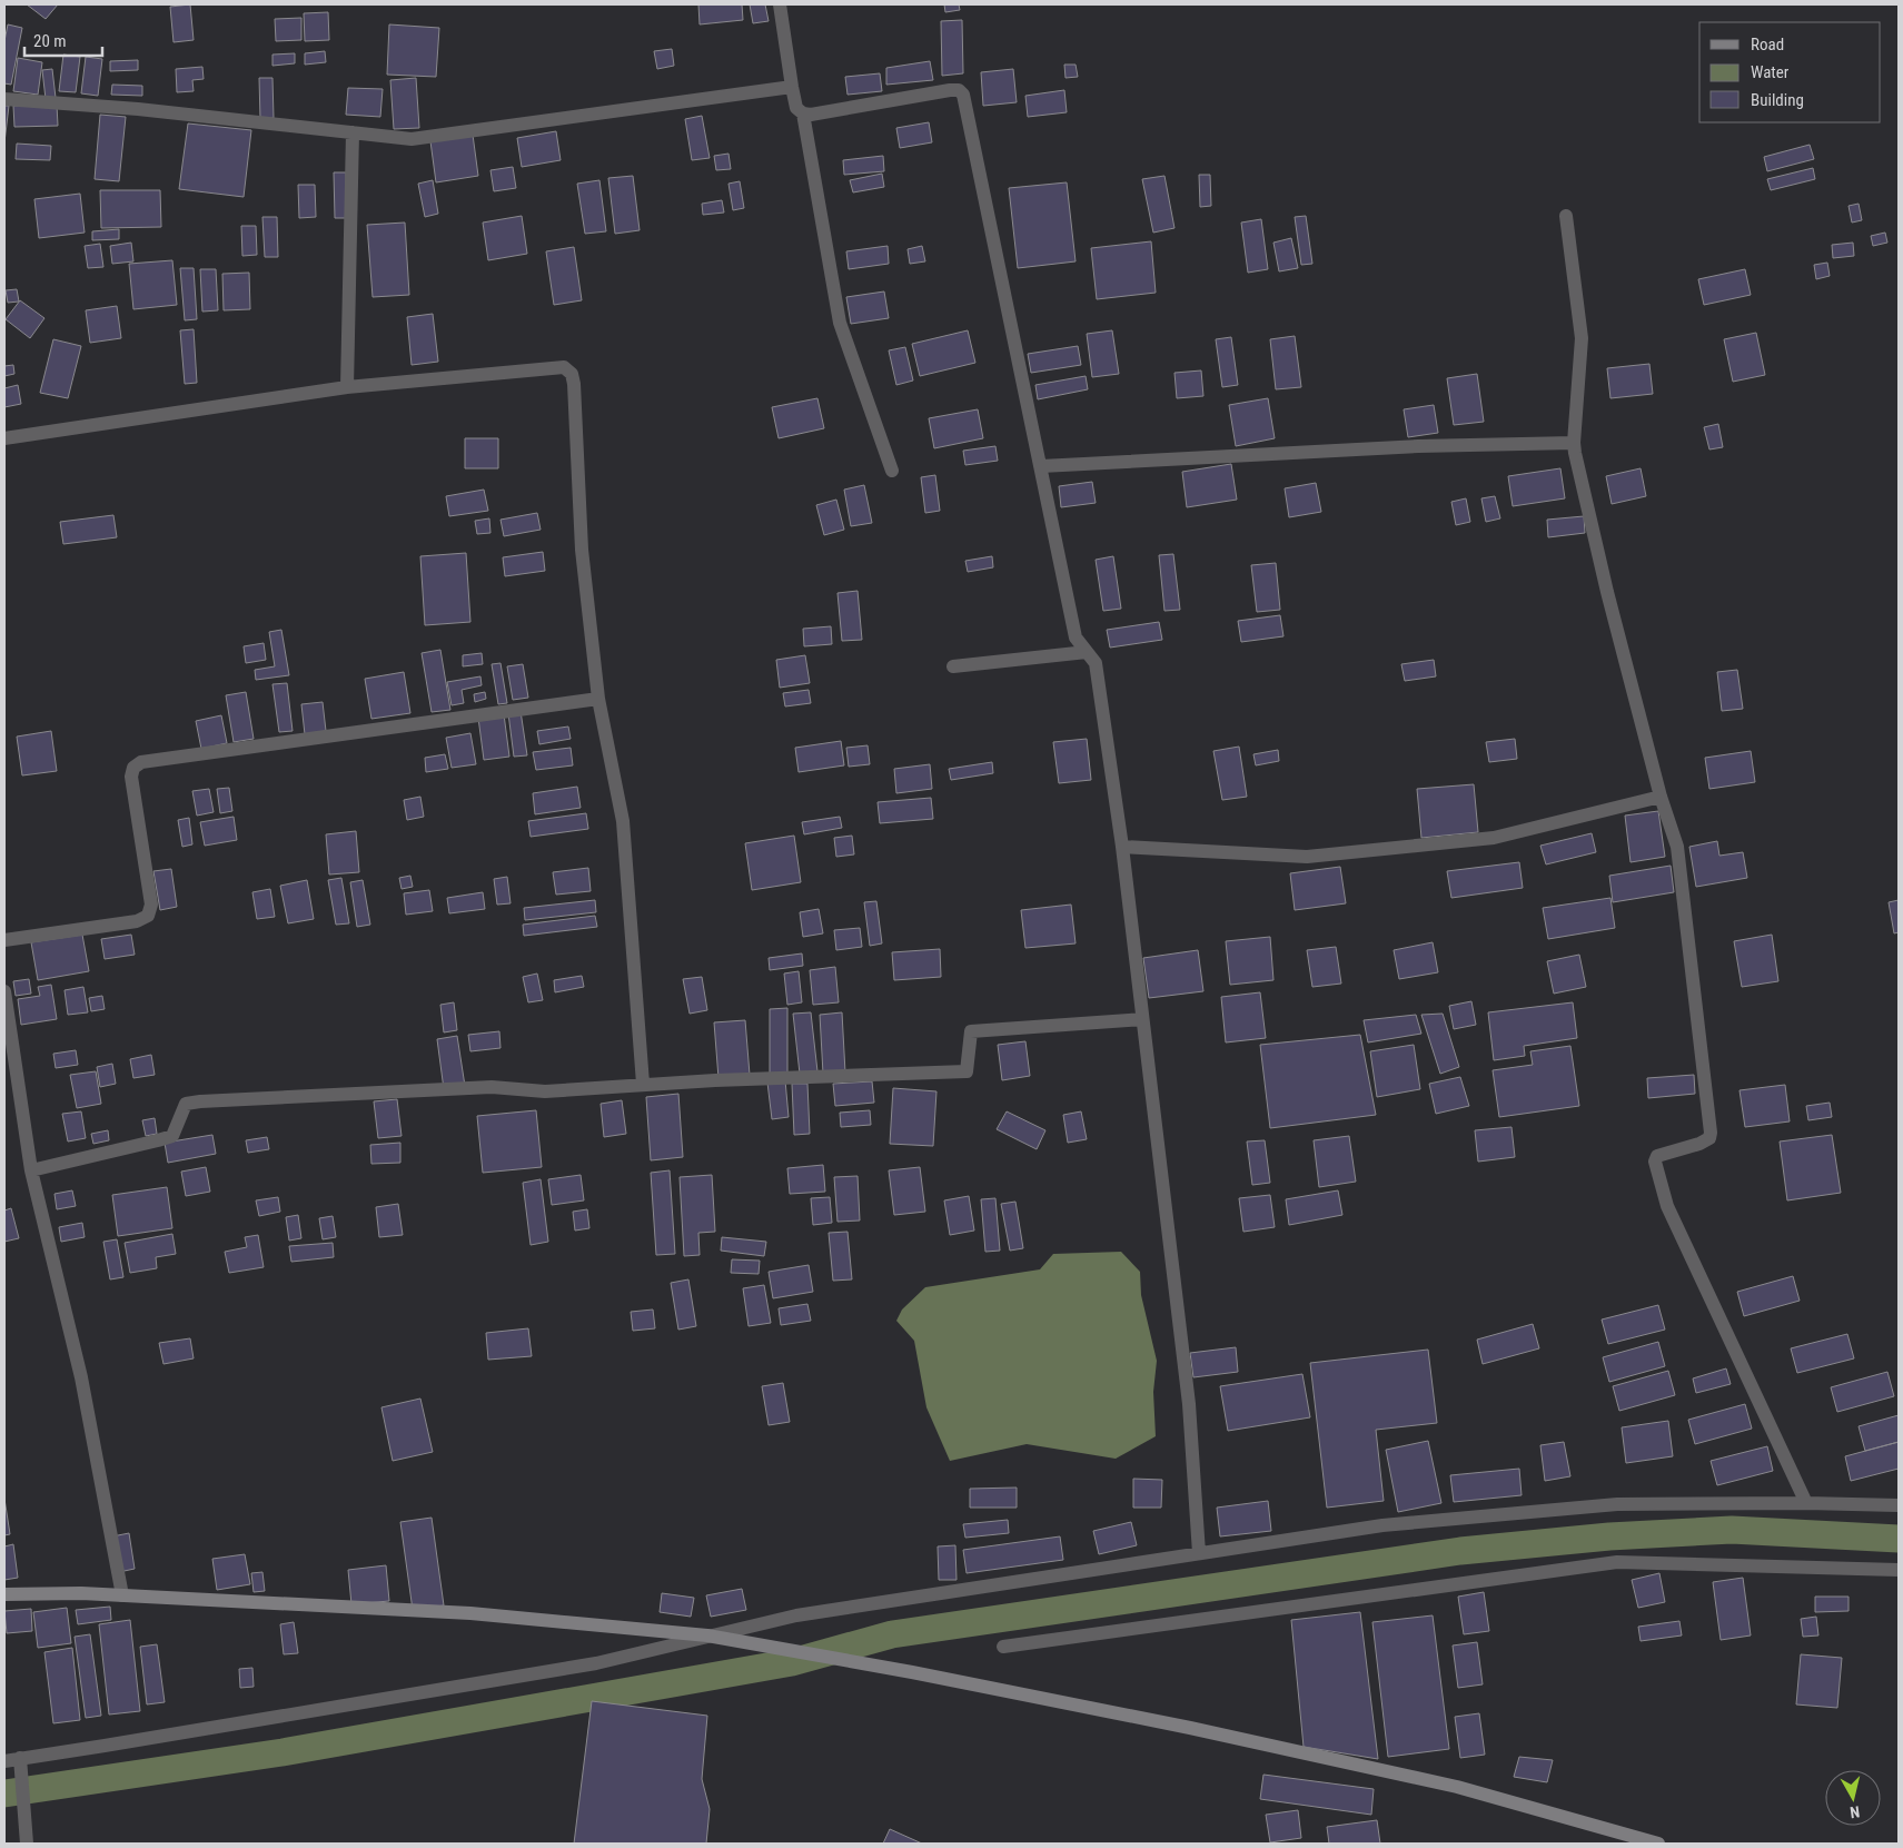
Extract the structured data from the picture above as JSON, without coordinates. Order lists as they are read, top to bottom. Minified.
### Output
{"legend":["Road","Water","Building"],"scale_bar":"20 m","north":"bottom"}
